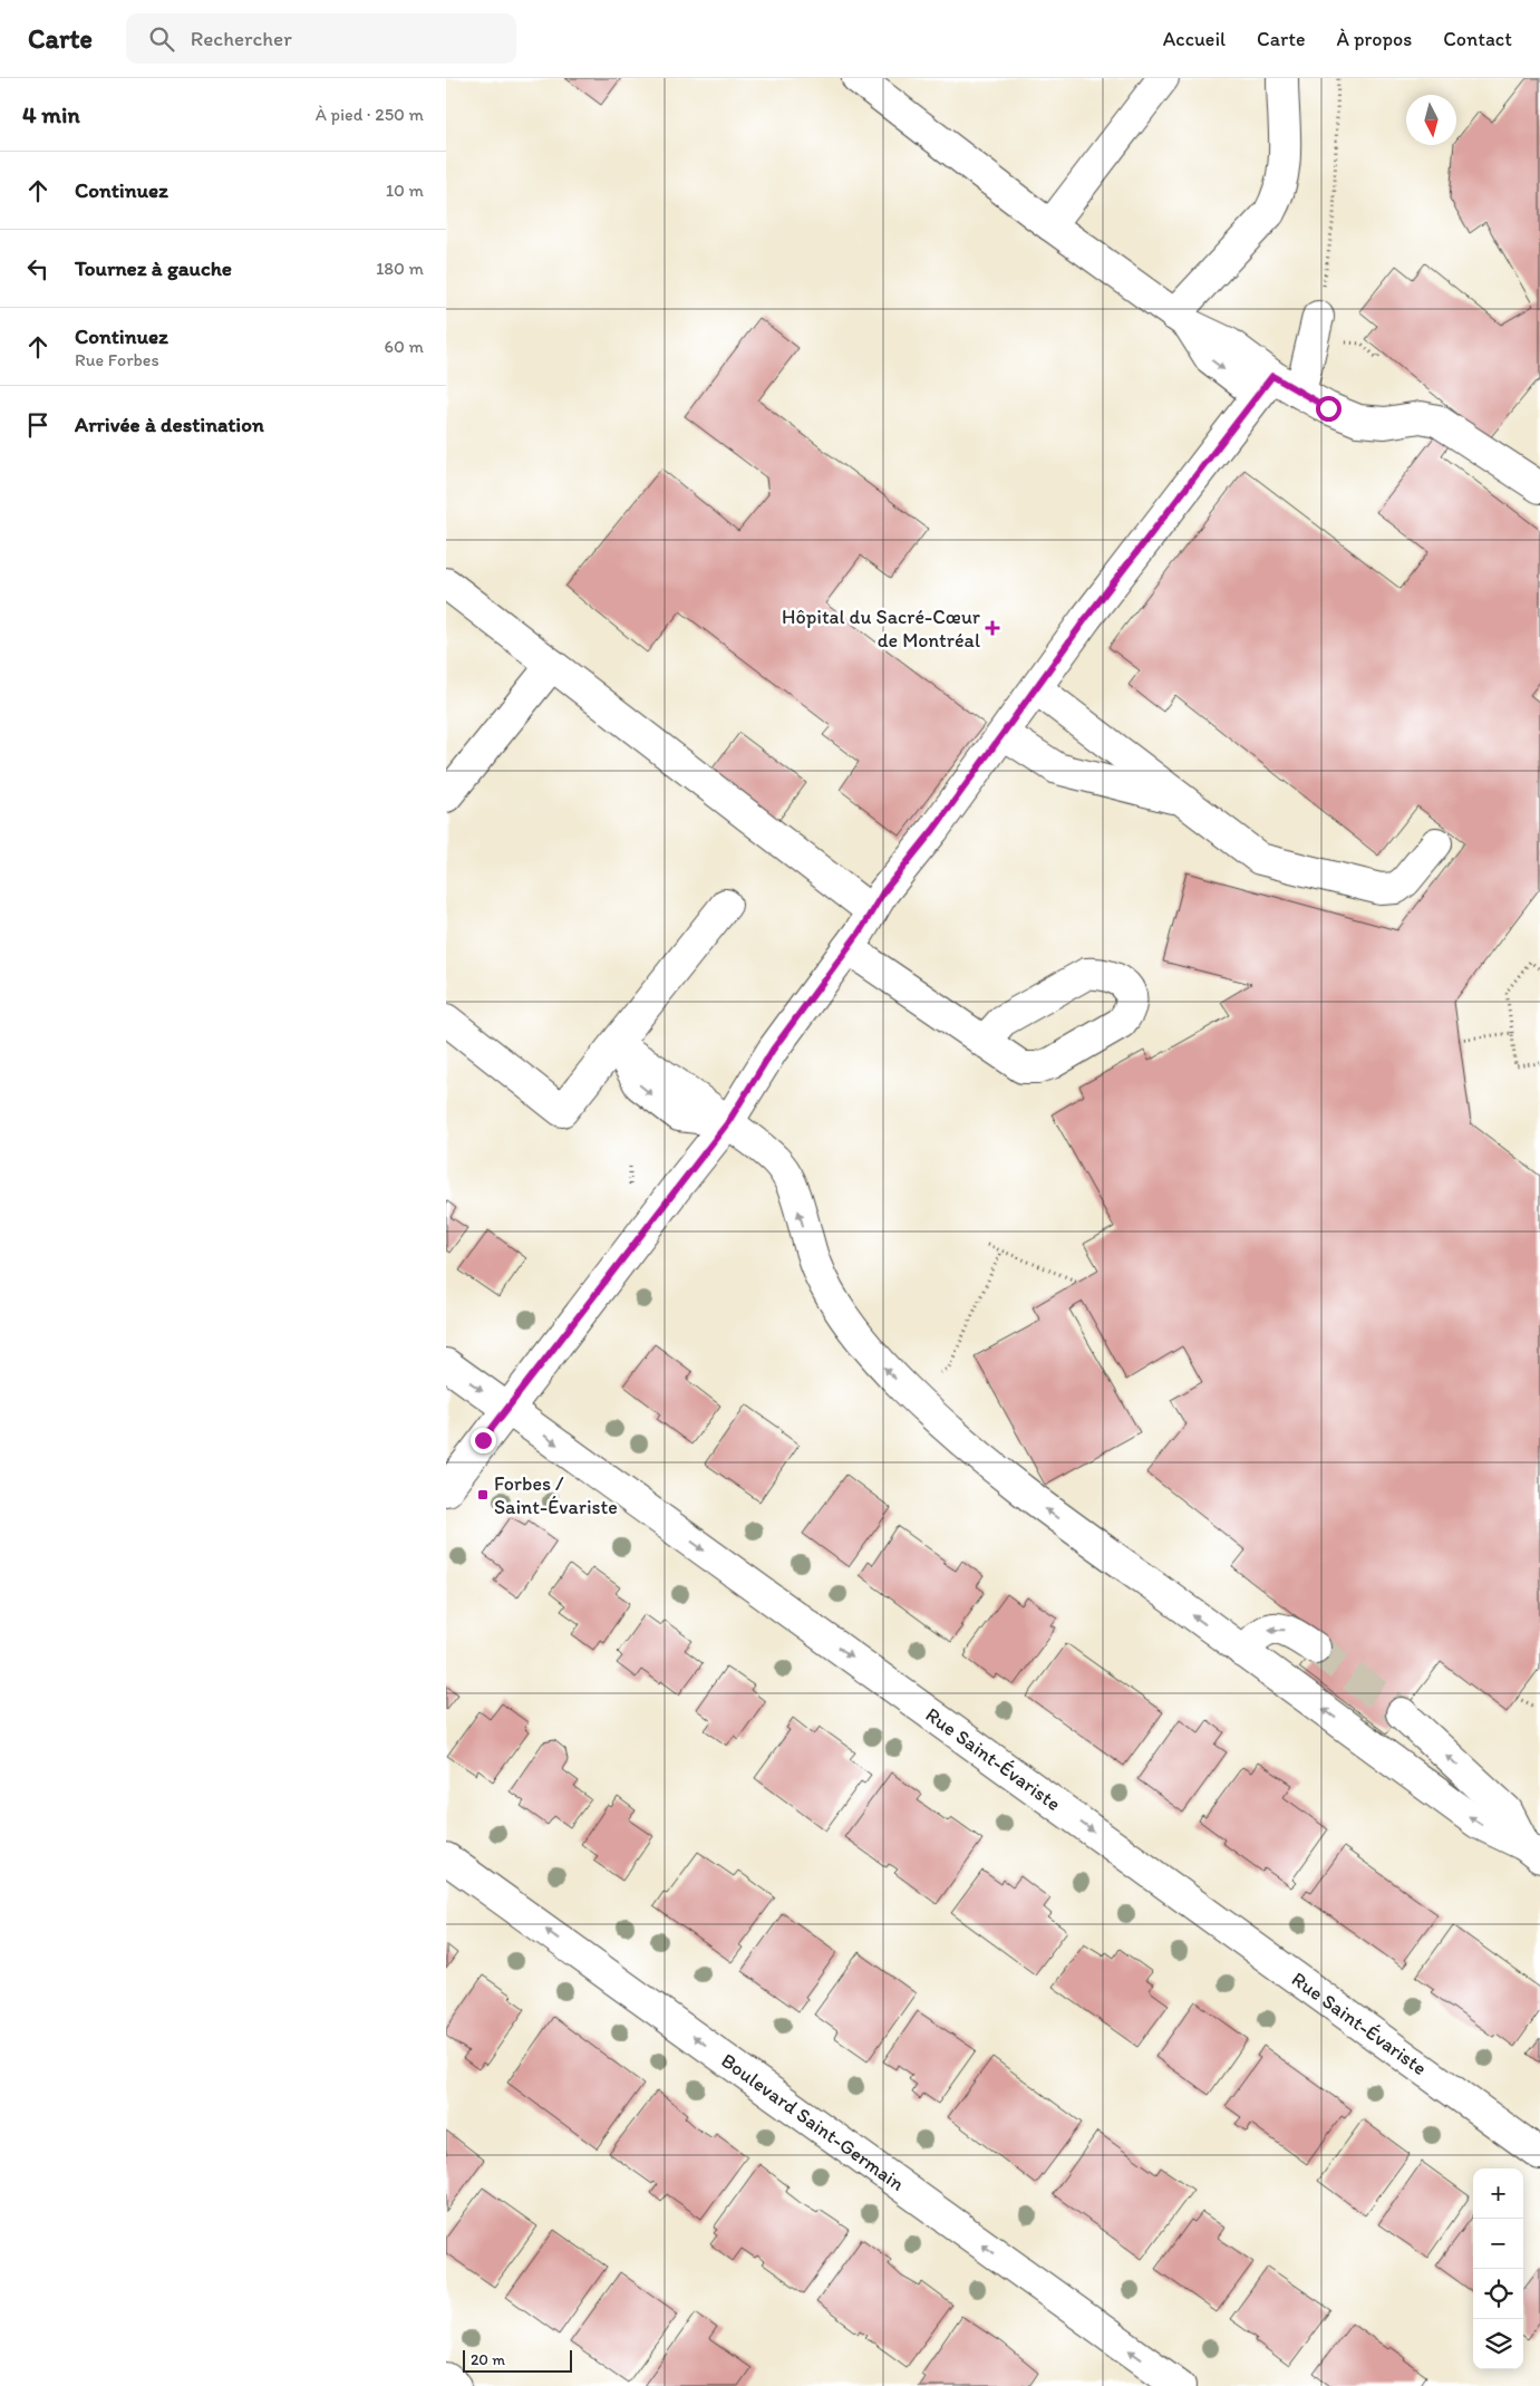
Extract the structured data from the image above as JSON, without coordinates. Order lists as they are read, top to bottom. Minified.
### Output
{"streets":{"street":["Rue Saint-Évariste","Boulevard Saint-Germain"]},"one_way":["Boulevard Saint-Germain"],"places":{"health":["Hôpital du Sacré-Cœur de Montréal"],"transit":["Forbes / Saint-Évariste"]},"scale_bar":"20 m","north":"bottom","page":{"header":"Carte","search":"Rechercher","nav":["Accueil","Carte","À propos","Contact"],"heading":["4 min","À pied · 250 m"],"list":[["Continuez","10 m"],["Tournez à gauche","180 m"],["Continuez","Rue Forbes","60 m"],"Arrivée à destination"],"map_buttons":["+","−"],"scale":"20 m"}}
